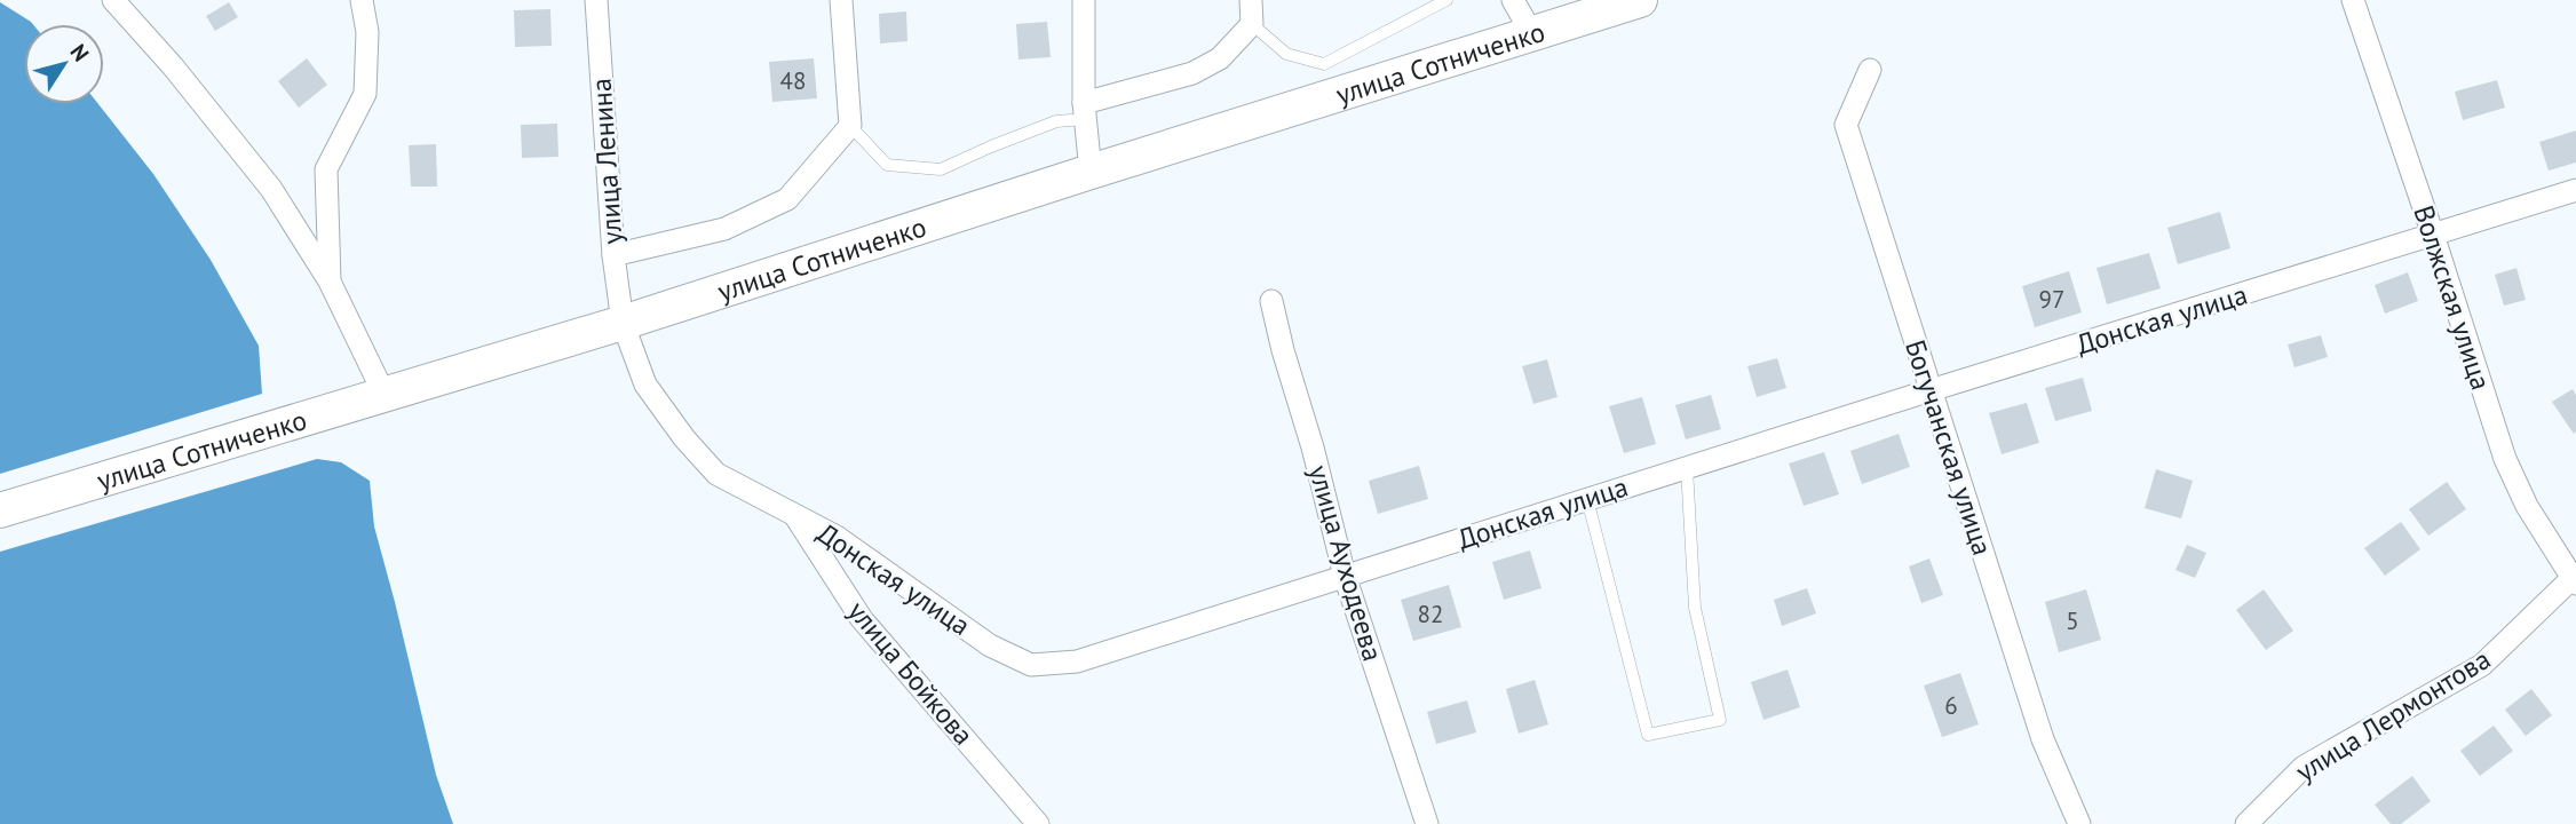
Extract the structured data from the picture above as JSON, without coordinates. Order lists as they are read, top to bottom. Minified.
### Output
{"streets":{"main road":["улица Сотниченко"],"street":["улица Ленина","Волжская улица","Донская улица","Богучанская улица","улица Ауходеева","улица Бойкова","улица Лермонтова"]},"crossings":[["улица Сотниченко","улица Ленина"],["улица Сотниченко","Донская улица"],["улица Ленина","Донская улица"],["Волжская улица","Донская улица"],["Волжская улица","улица Лермонтова"],["Донская улица","Богучанская улица"],["Донская улица","улица Ауходеева"],["Донская улица","улица Бойкова"]],"house_numbers":["48","97","82","5","6"],"north":"top right"}
